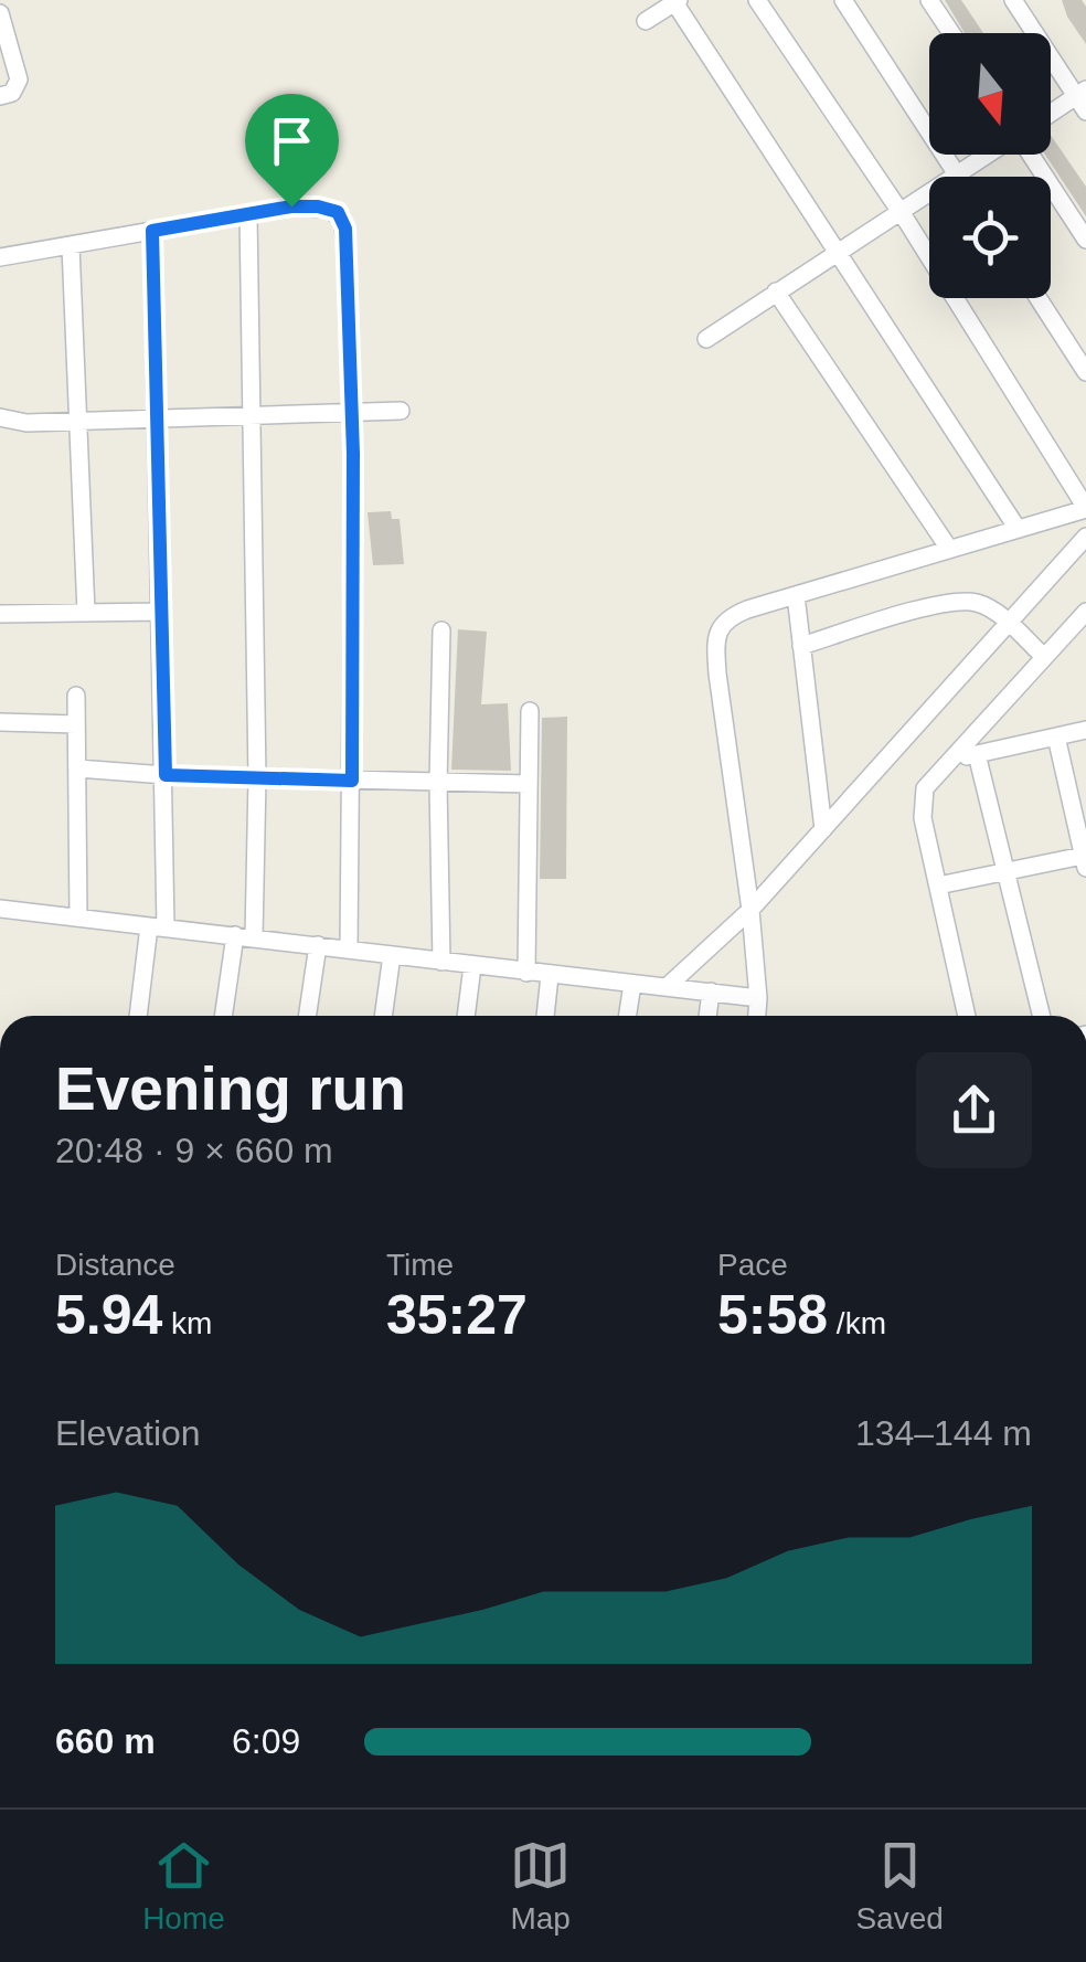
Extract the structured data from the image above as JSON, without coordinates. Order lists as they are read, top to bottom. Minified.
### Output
{"north":"bottom","page":{"heading":["Evening run","20:48 · 9 × 660 m"],"stats":[["Distance","5.94 km"],["Time","35:27"],["Pace","5:58 /km"]],"chart":["Elevation","134–144 m"],"list":[{"name":"660 m","note":"6:09"}],"tabs":["Home","Map","Saved"]}}
